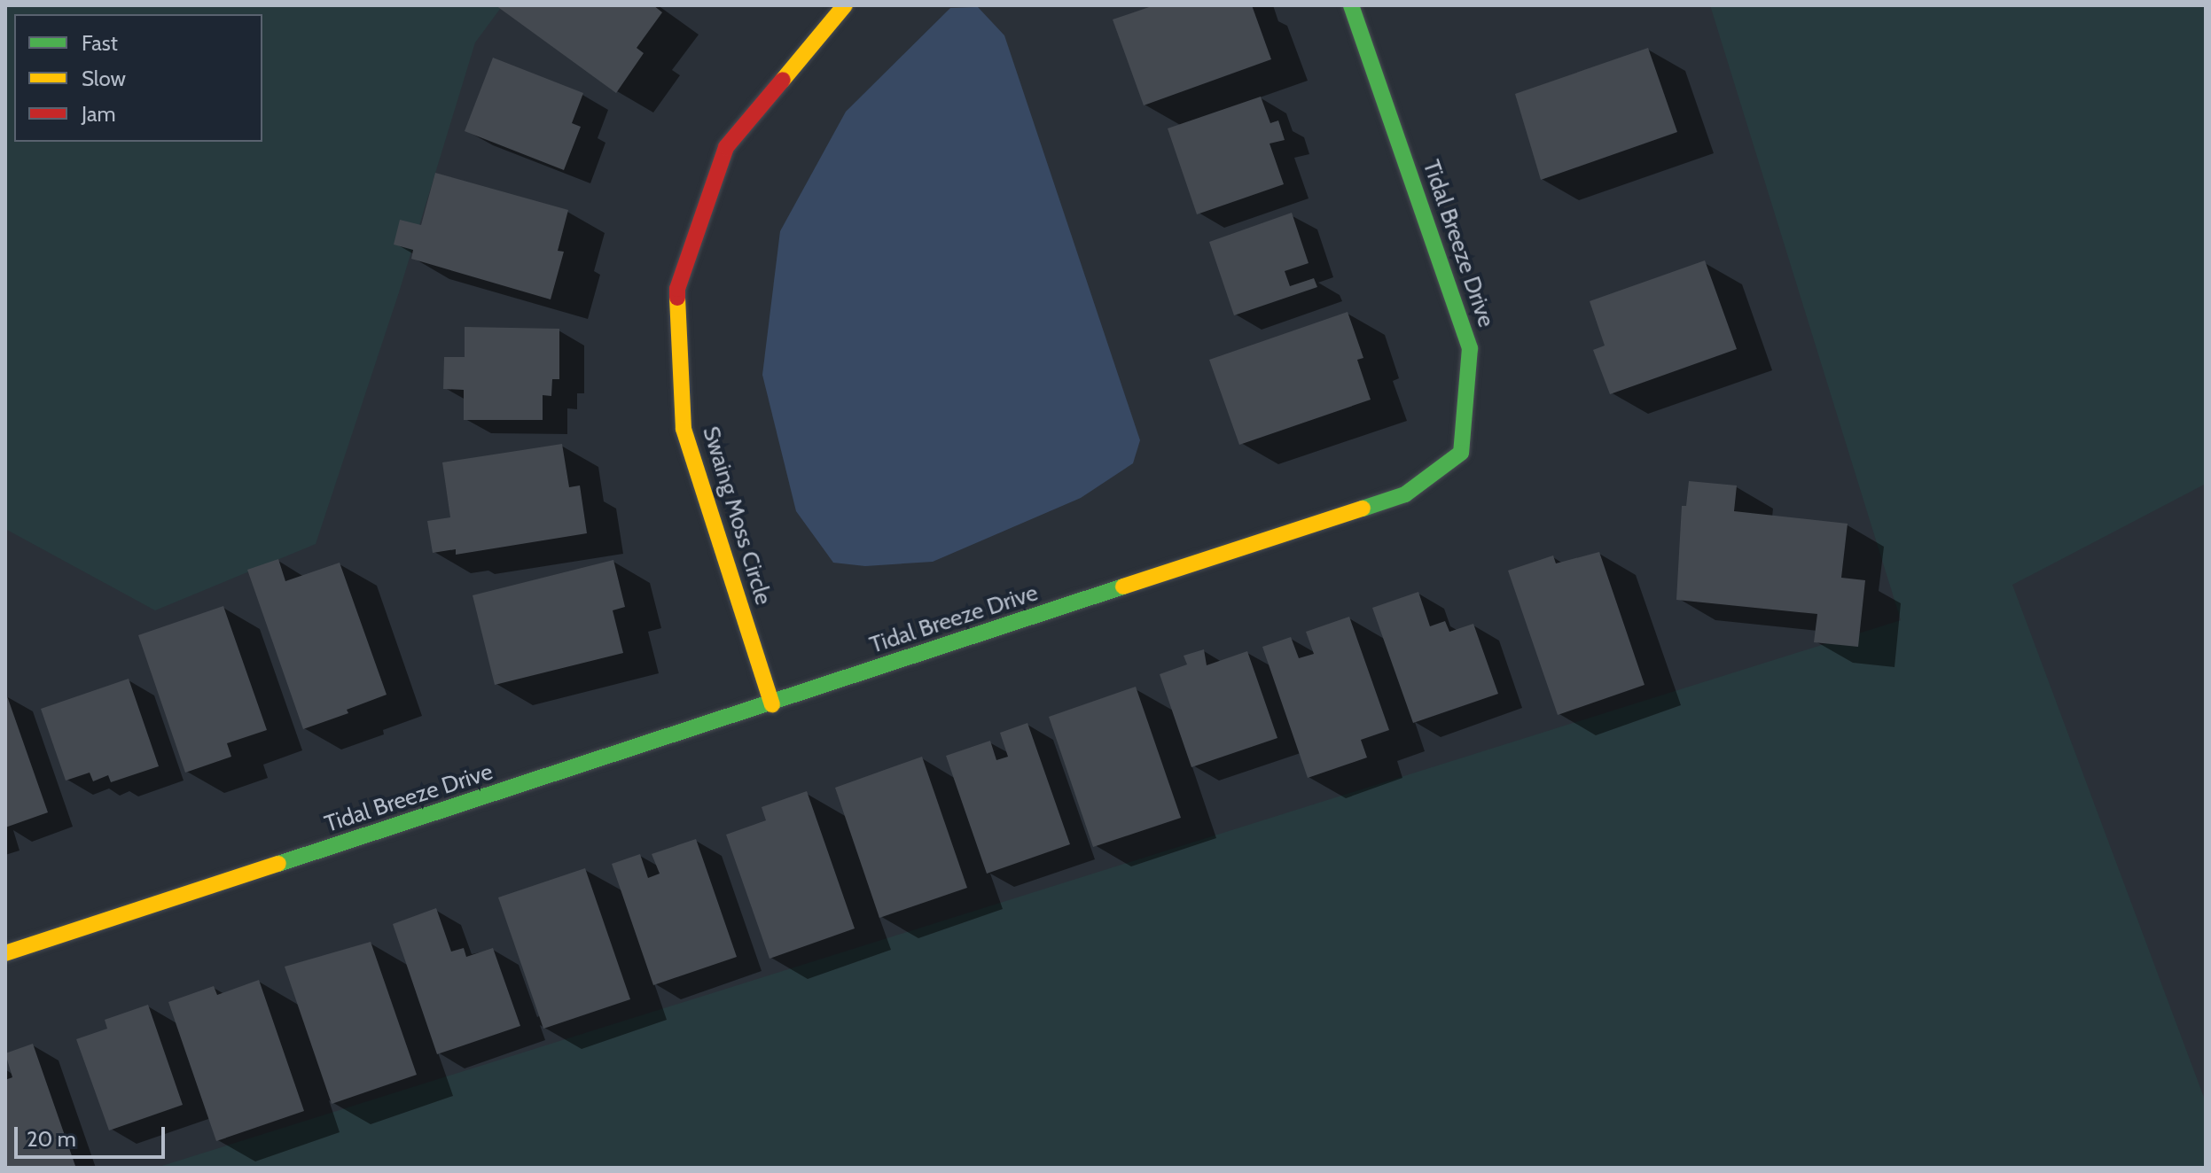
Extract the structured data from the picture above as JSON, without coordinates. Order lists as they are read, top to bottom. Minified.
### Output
{"streets":{"street":["Tidal Breeze Drive","Swaing Moss Circle"]},"crossings":[["Tidal Breeze Drive","Swaing Moss Circle"]],"legend":["Fast","Slow","Jam"],"scale_bar":"20 m"}
